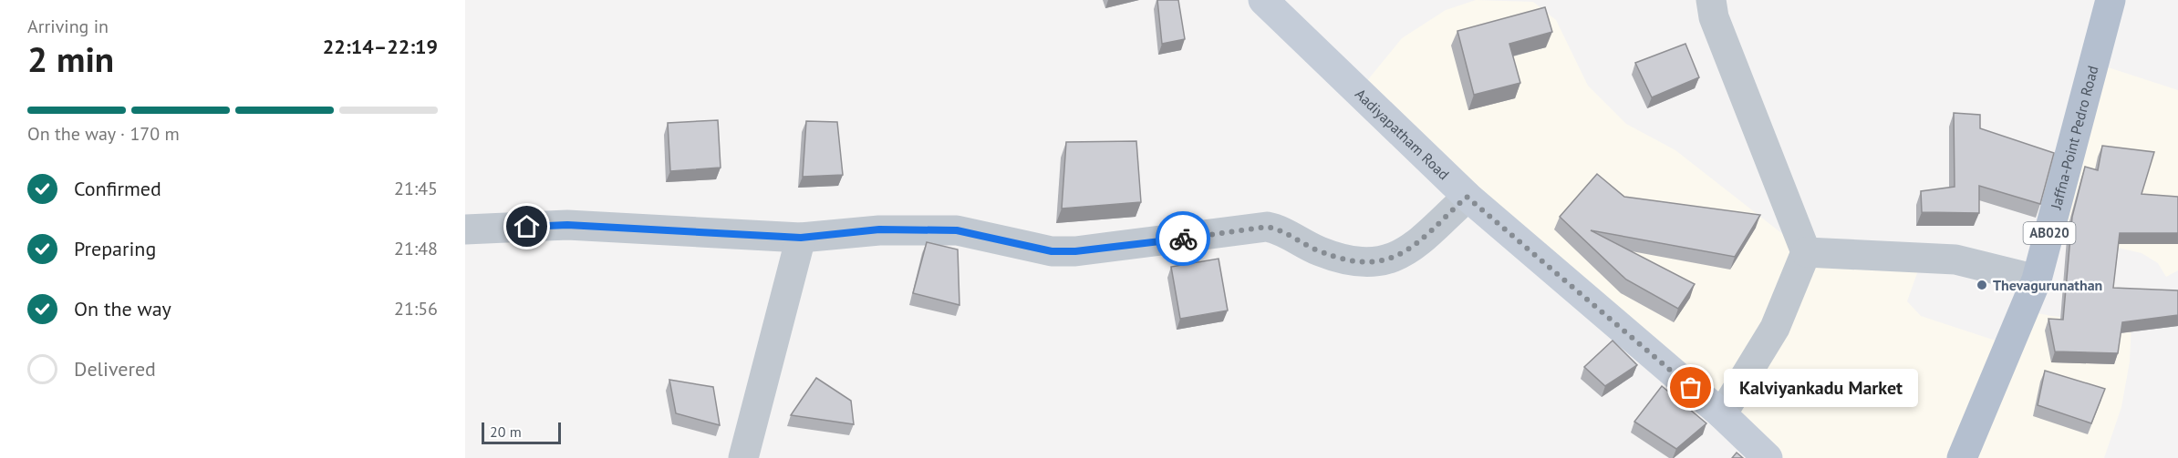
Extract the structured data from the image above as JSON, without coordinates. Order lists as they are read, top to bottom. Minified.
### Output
{"streets":{"main road":["Jaffna-Point Pedro Road","AB020"],"street":["Aadiyapatham Road"]},"places":["Thevagurunathan","Kalviyankadu Market"],"scale_bar":"20 m","page":{"heading":["2 min","Arriving in","22:14–22:19"],"bar":"On the way · 170 m","list":[["Confirmed","21:45"],["Preparing","21:48"],["On the way","21:56"],"Delivered"],"bubble":"Kalviyankadu Market","scale":"20 m"}}
